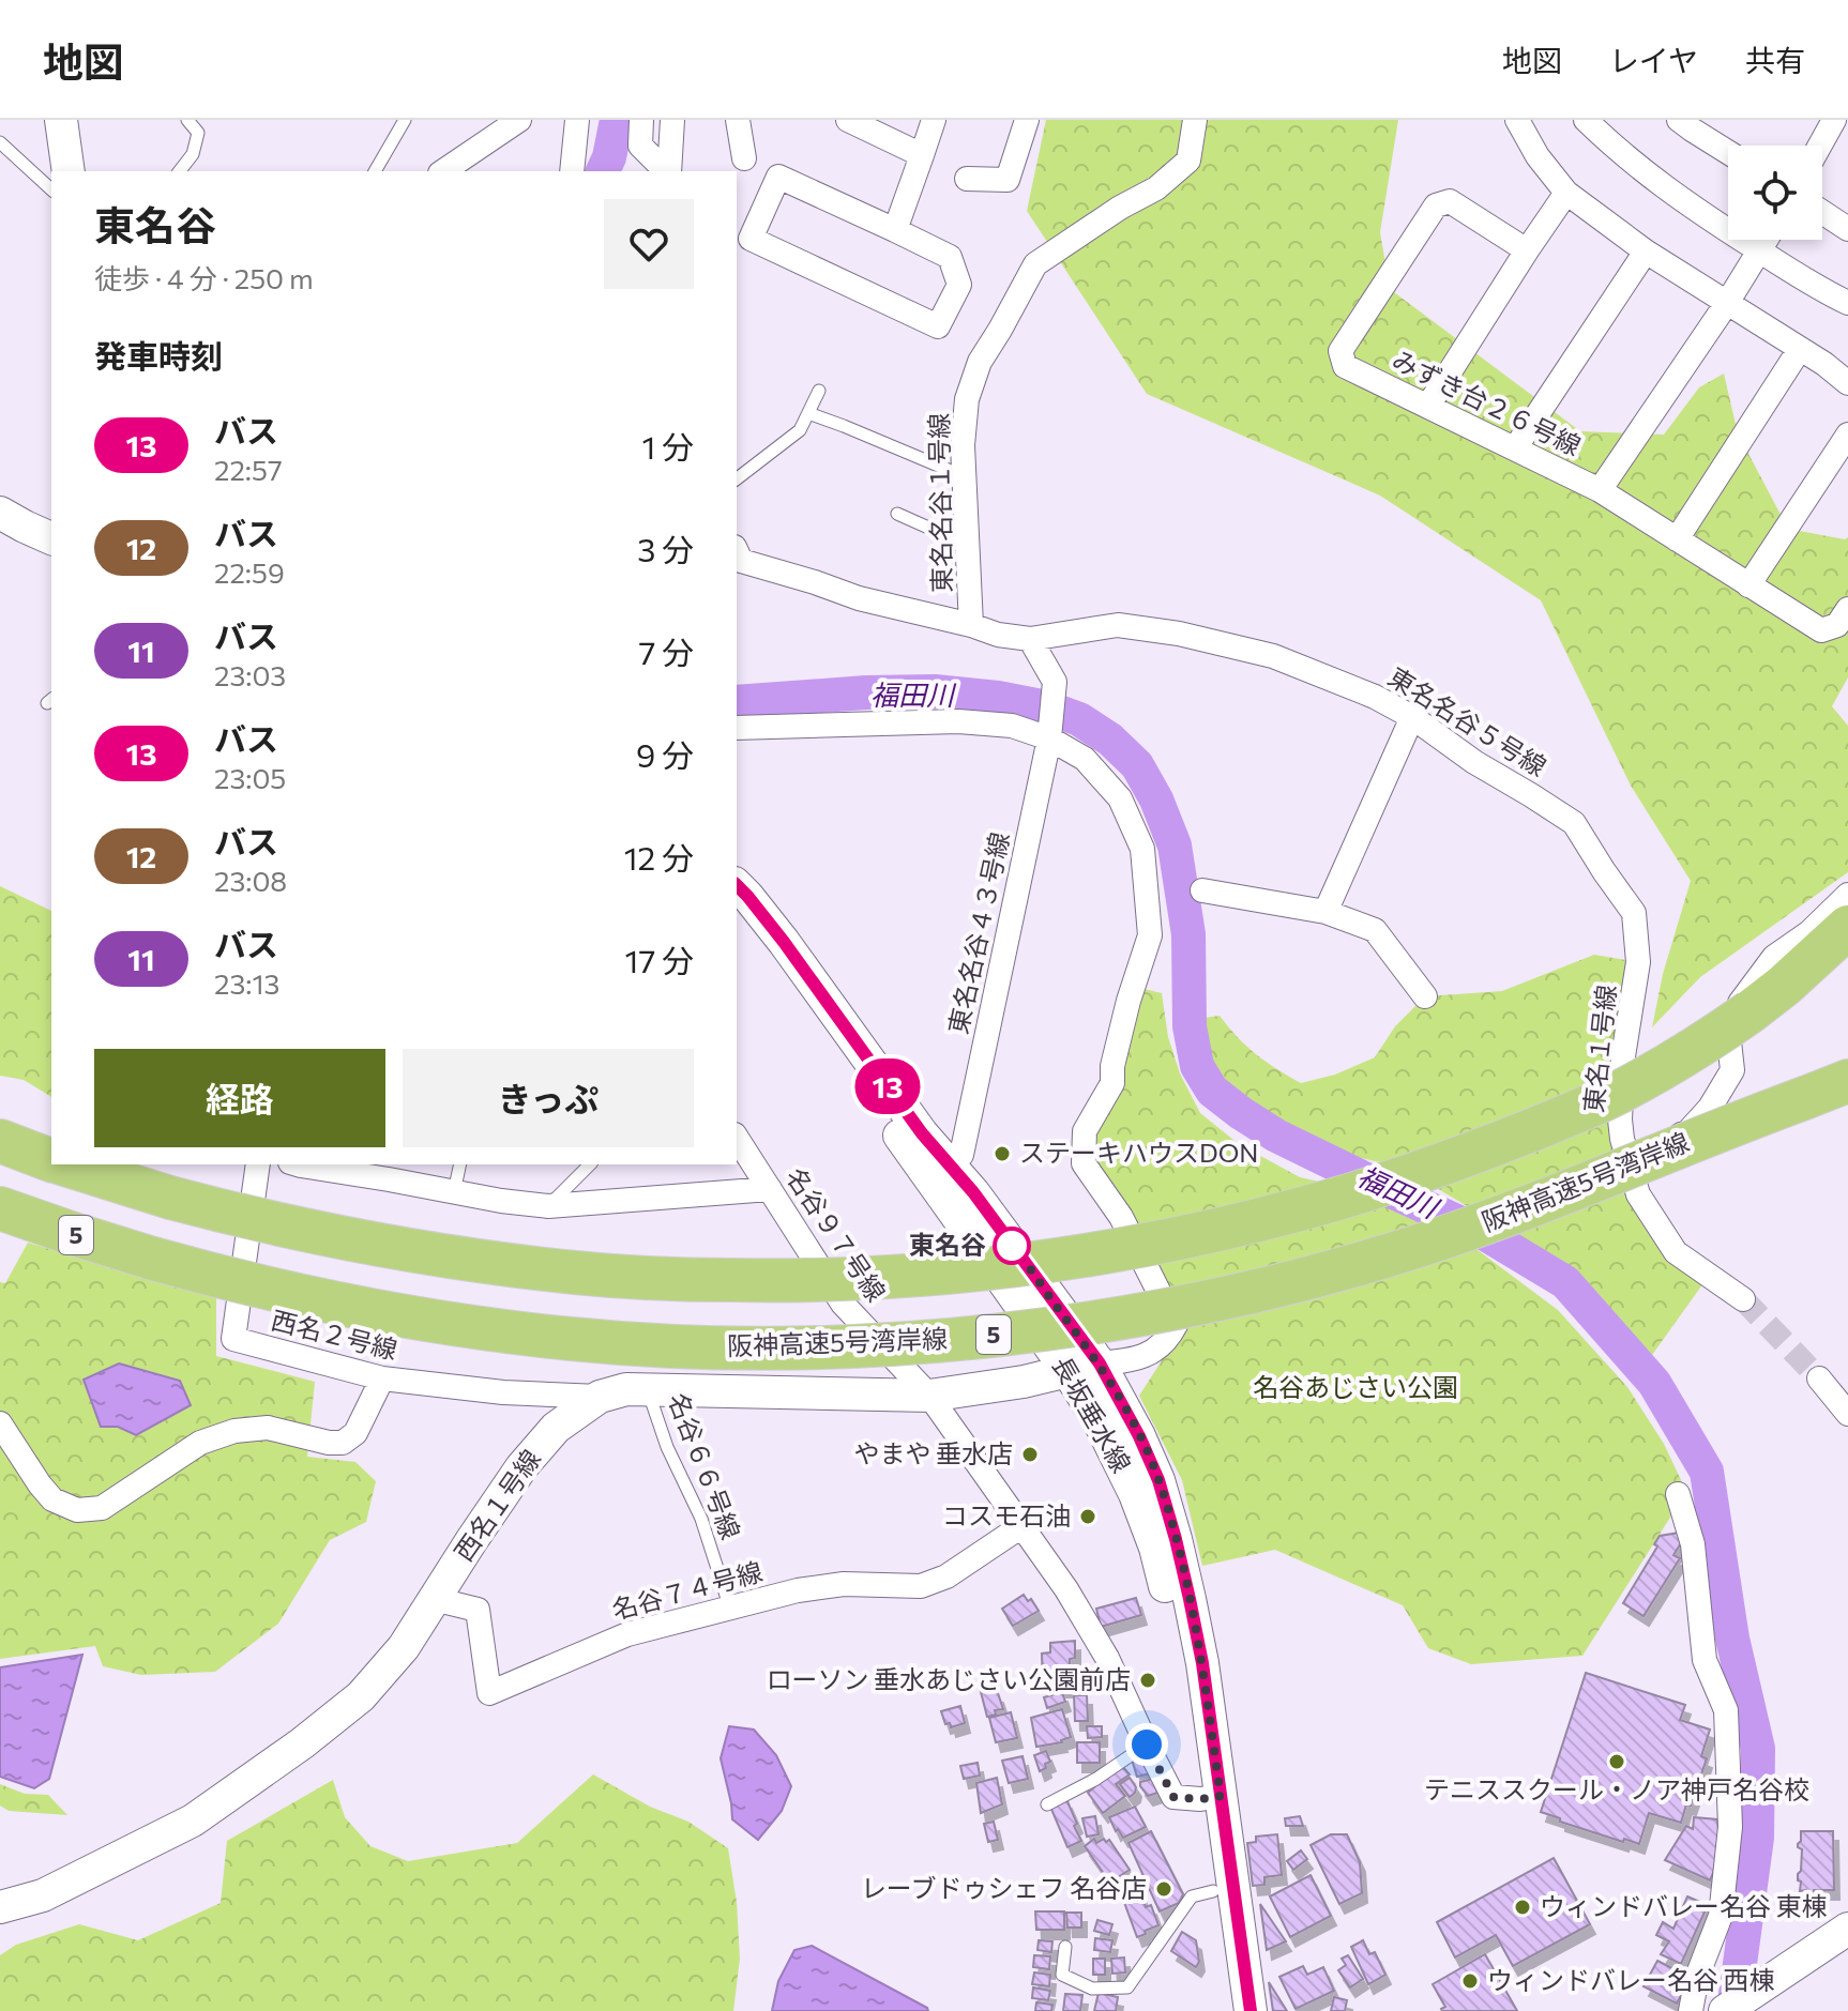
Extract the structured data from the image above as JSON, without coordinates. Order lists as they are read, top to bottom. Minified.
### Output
{"streets":{"highway":["阪神高速5号湾岸線","5"],"main road":["長坂垂水線","西名１号線"],"street":["みずき台２６号線","東名名谷１号線","東名名谷５号線","東名名谷４３号線","東名１号線","名谷９７号線","西名２号線","名谷７４号線"],"lane":["名谷６６号線"]},"crossings":[["東名名谷１号線","東名名谷５号線"],["東名名谷５号線","東名名谷４３号線"],["東名名谷５号線","東名１号線"],["東名名谷４３号線","長坂垂水線"],["名谷９７号線","長坂垂水線"],["名谷９７号線","西名１号線"],["名谷９７号線","名谷７４号線"],["西名２号線","西名１号線"],["長坂垂水線","西名１号線"],["名谷６６号線","西名１号線"],["名谷６６号線","名谷７４号線"],["西名１号線","名谷７４号線"]],"water":["福田川"],"parks":["名谷あじさい公園"],"places":["ステーキハウスDON","東名谷","やまや 垂水店","コスモ石油","ローソン 垂水あじさい公園前店","テニススクール・ノア神戸名谷校","レーブドゥシェフ 名谷店","ウィンドバレー名谷 東棟","ウィンドバレー名谷 西棟"],"lines":["bus line 13"],"page":{"header":"地図","nav":["地図","レイヤ","共有"],"on_map":"13","heading":[["東名谷","徒歩 · 4 分 · 250 m"],"発車時刻"],"list":[{"mark":"13","name":"バス","note":"22:57","value":"1 分"},{"mark":"12","name":"バス","note":"22:59","value":"3 分"},{"mark":"11","name":"バス","note":"23:03","value":"7 分"},{"mark":"13","name":"バス","note":"23:05","value":"9 分"},{"mark":"12","name":"バス","note":"23:08","value":"12 分"},{"mark":"11","name":"バス","note":"23:13","value":"17 分"}],"buttons":["経路","きっぷ"]}}
